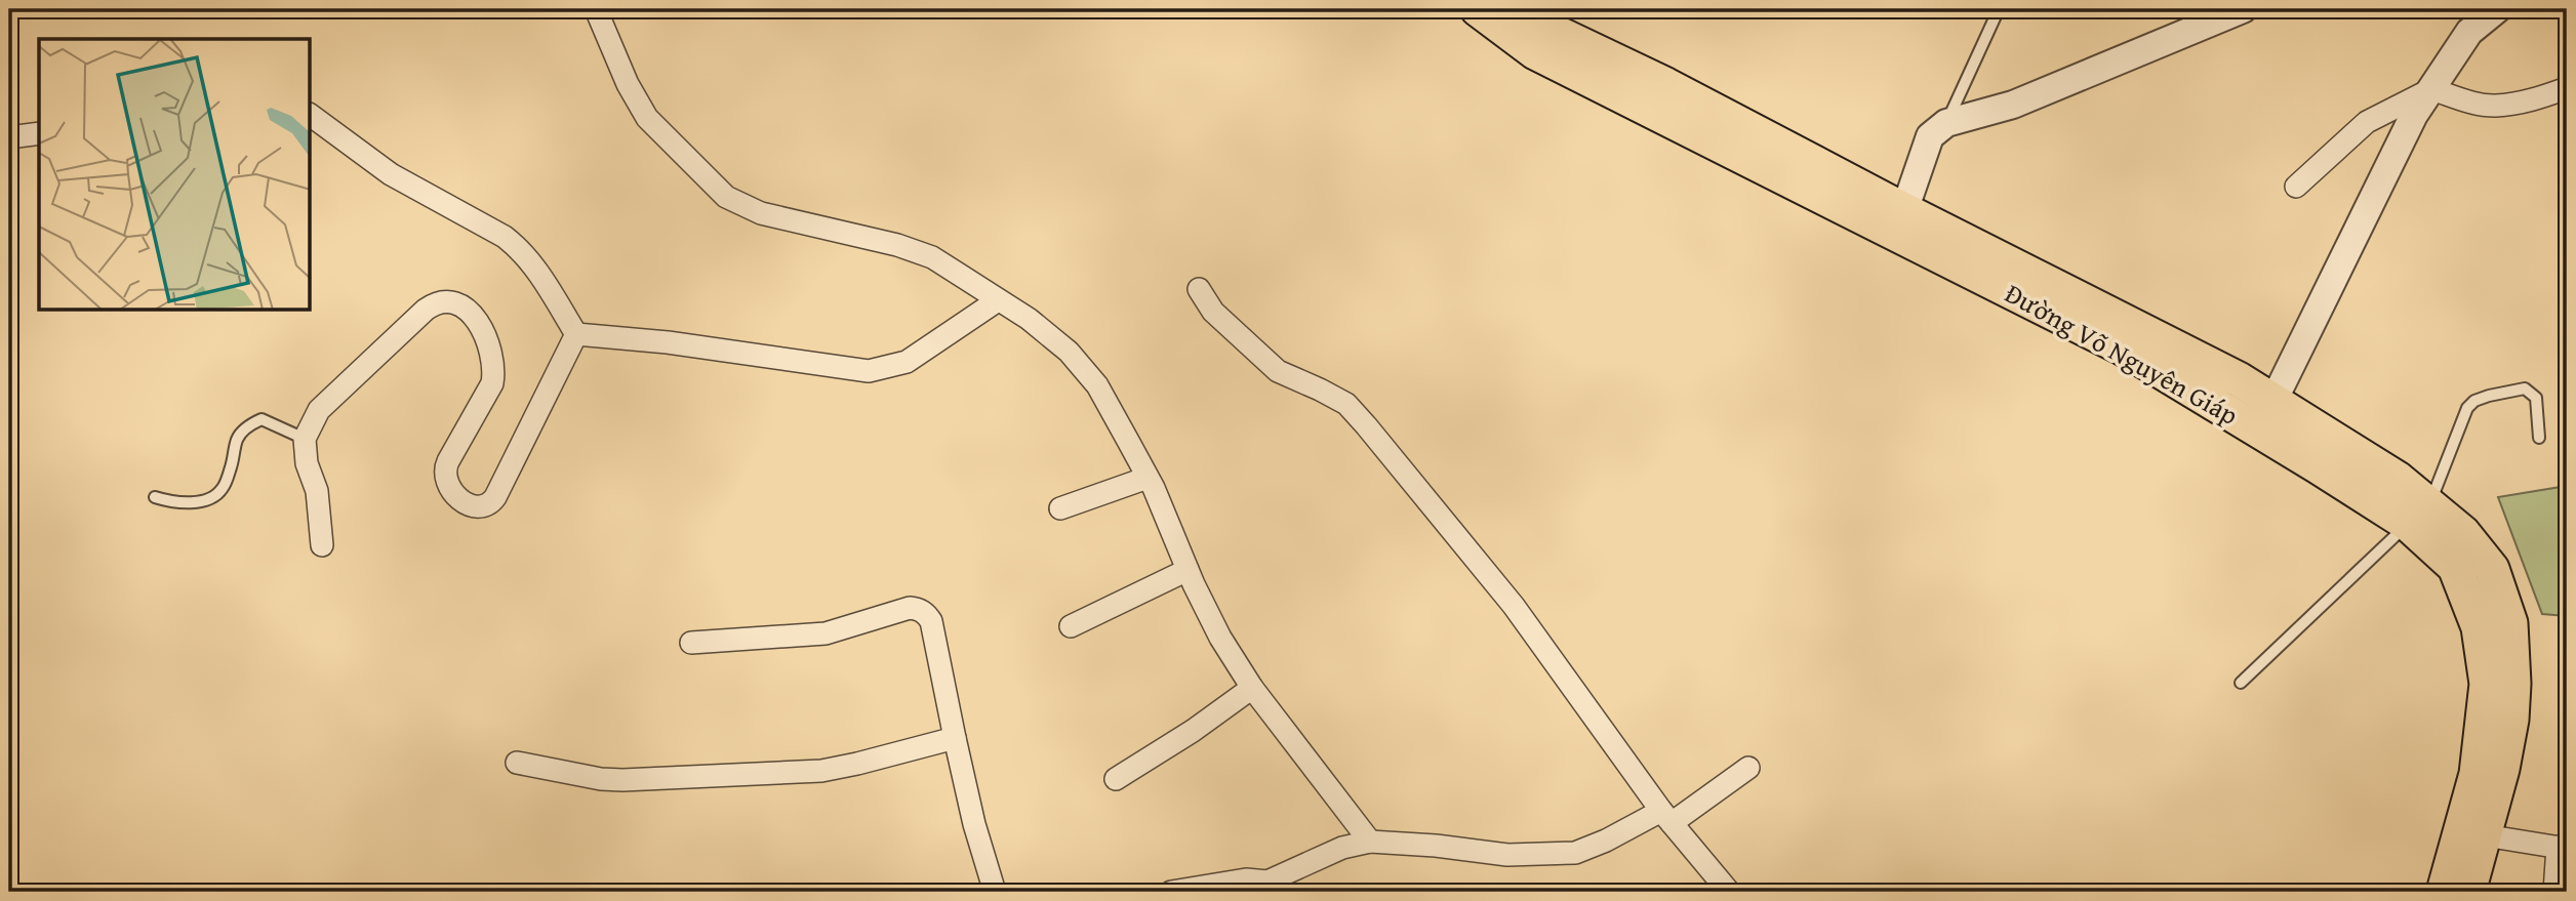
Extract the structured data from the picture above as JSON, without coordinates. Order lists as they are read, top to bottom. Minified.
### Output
{"streets":{"highway":["Đường Võ Nguyên Giáp"]}}
